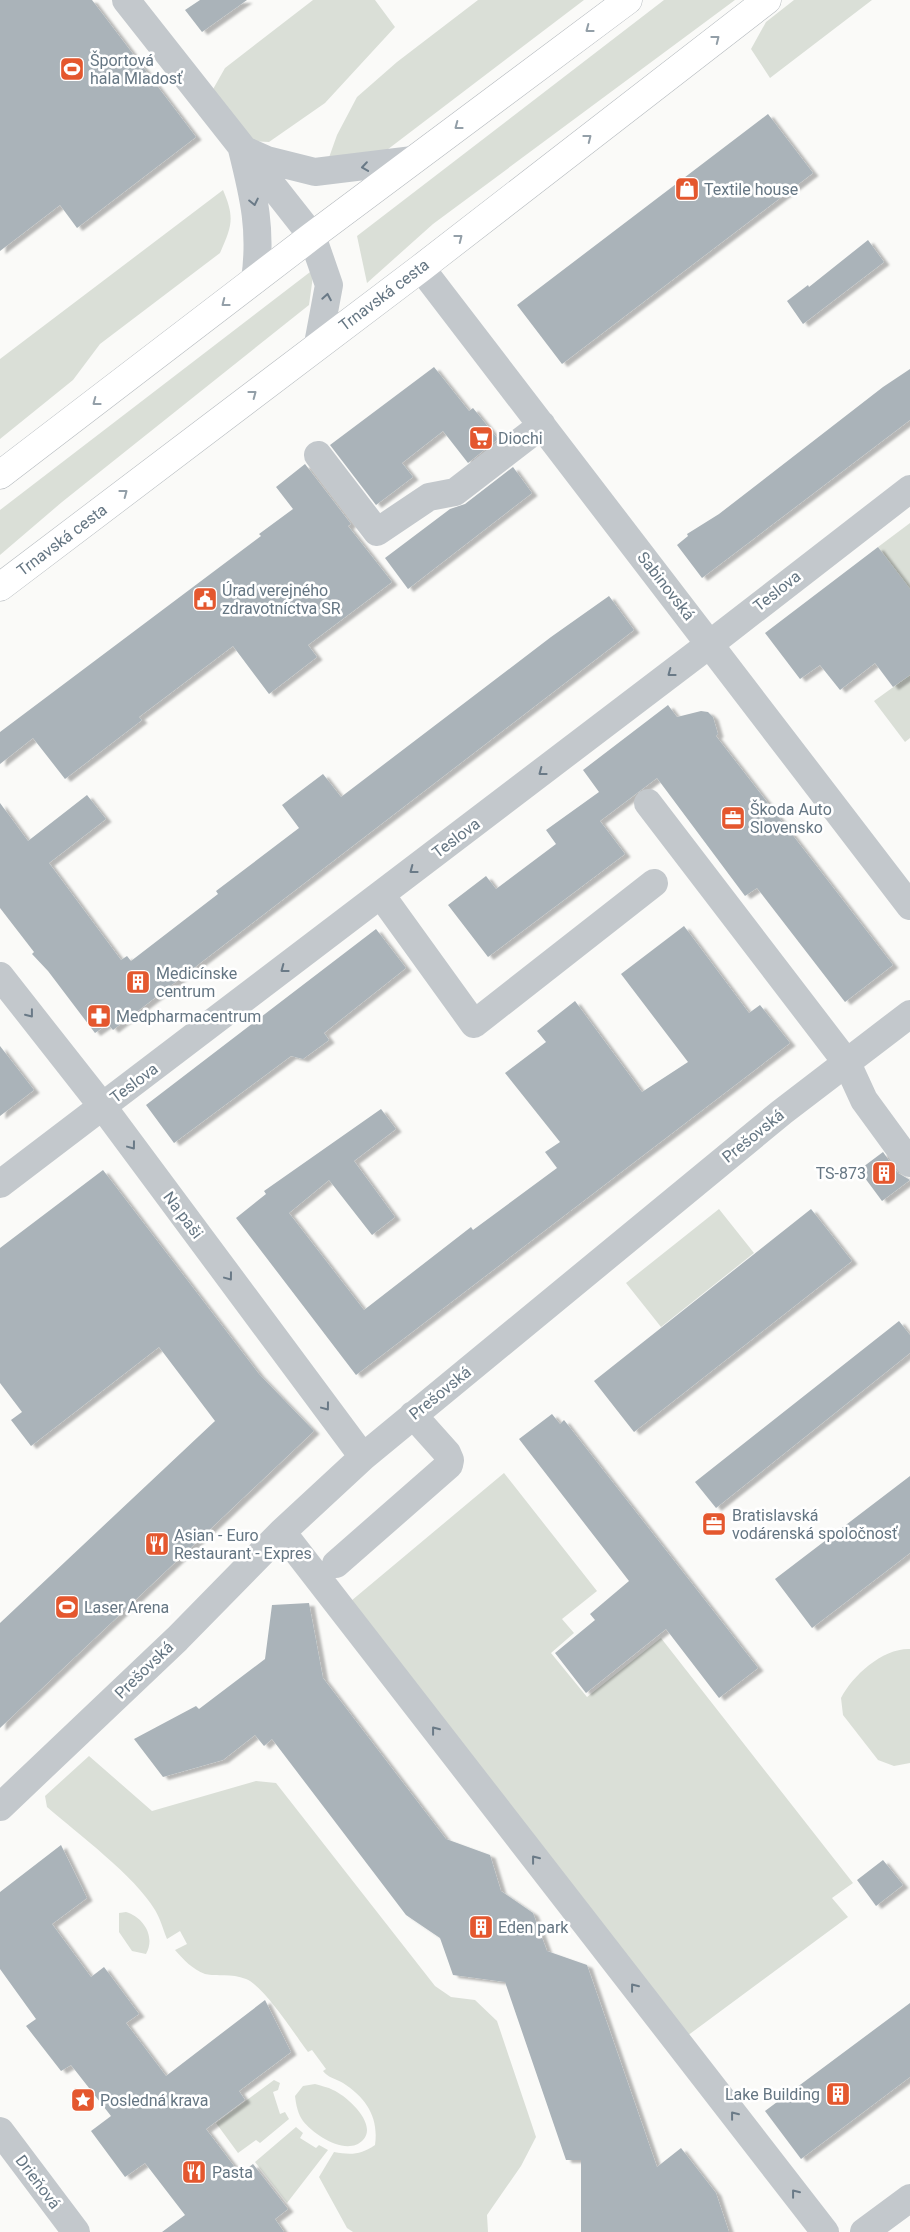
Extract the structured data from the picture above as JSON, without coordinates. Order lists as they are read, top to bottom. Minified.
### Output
{"streets":{"main road":["Trnavská cesta"],"street":["Sabinovská","Teslova","Prešovská","Na paši","Drieňová"]},"crossings":[["Trnavská cesta","Sabinovská"],["Sabinovská","Teslova"],["Teslova","Na paši"],["Prešovská","Na paši"]],"one_way":["Teslova","Na paši"],"places":{"sports":["Športová hala Mladosť","Laser Arena"],"shop":["Textile house"],"supermarket":["Diochi"],"public building":["Úrad verejného zdravotníctva SR"],"office":["Škoda Auto Slovensko","Bratislavská vodárenská spoločnosť"],"building":["Medicínske centrum","TS-873","Eden park","Lake Building"],"pharmacy":["Medpharmacentrum"],"restaurant":["Asian - Euro Restaurant - Expres","Pasta"],"place":["Posledná krava"]}}
